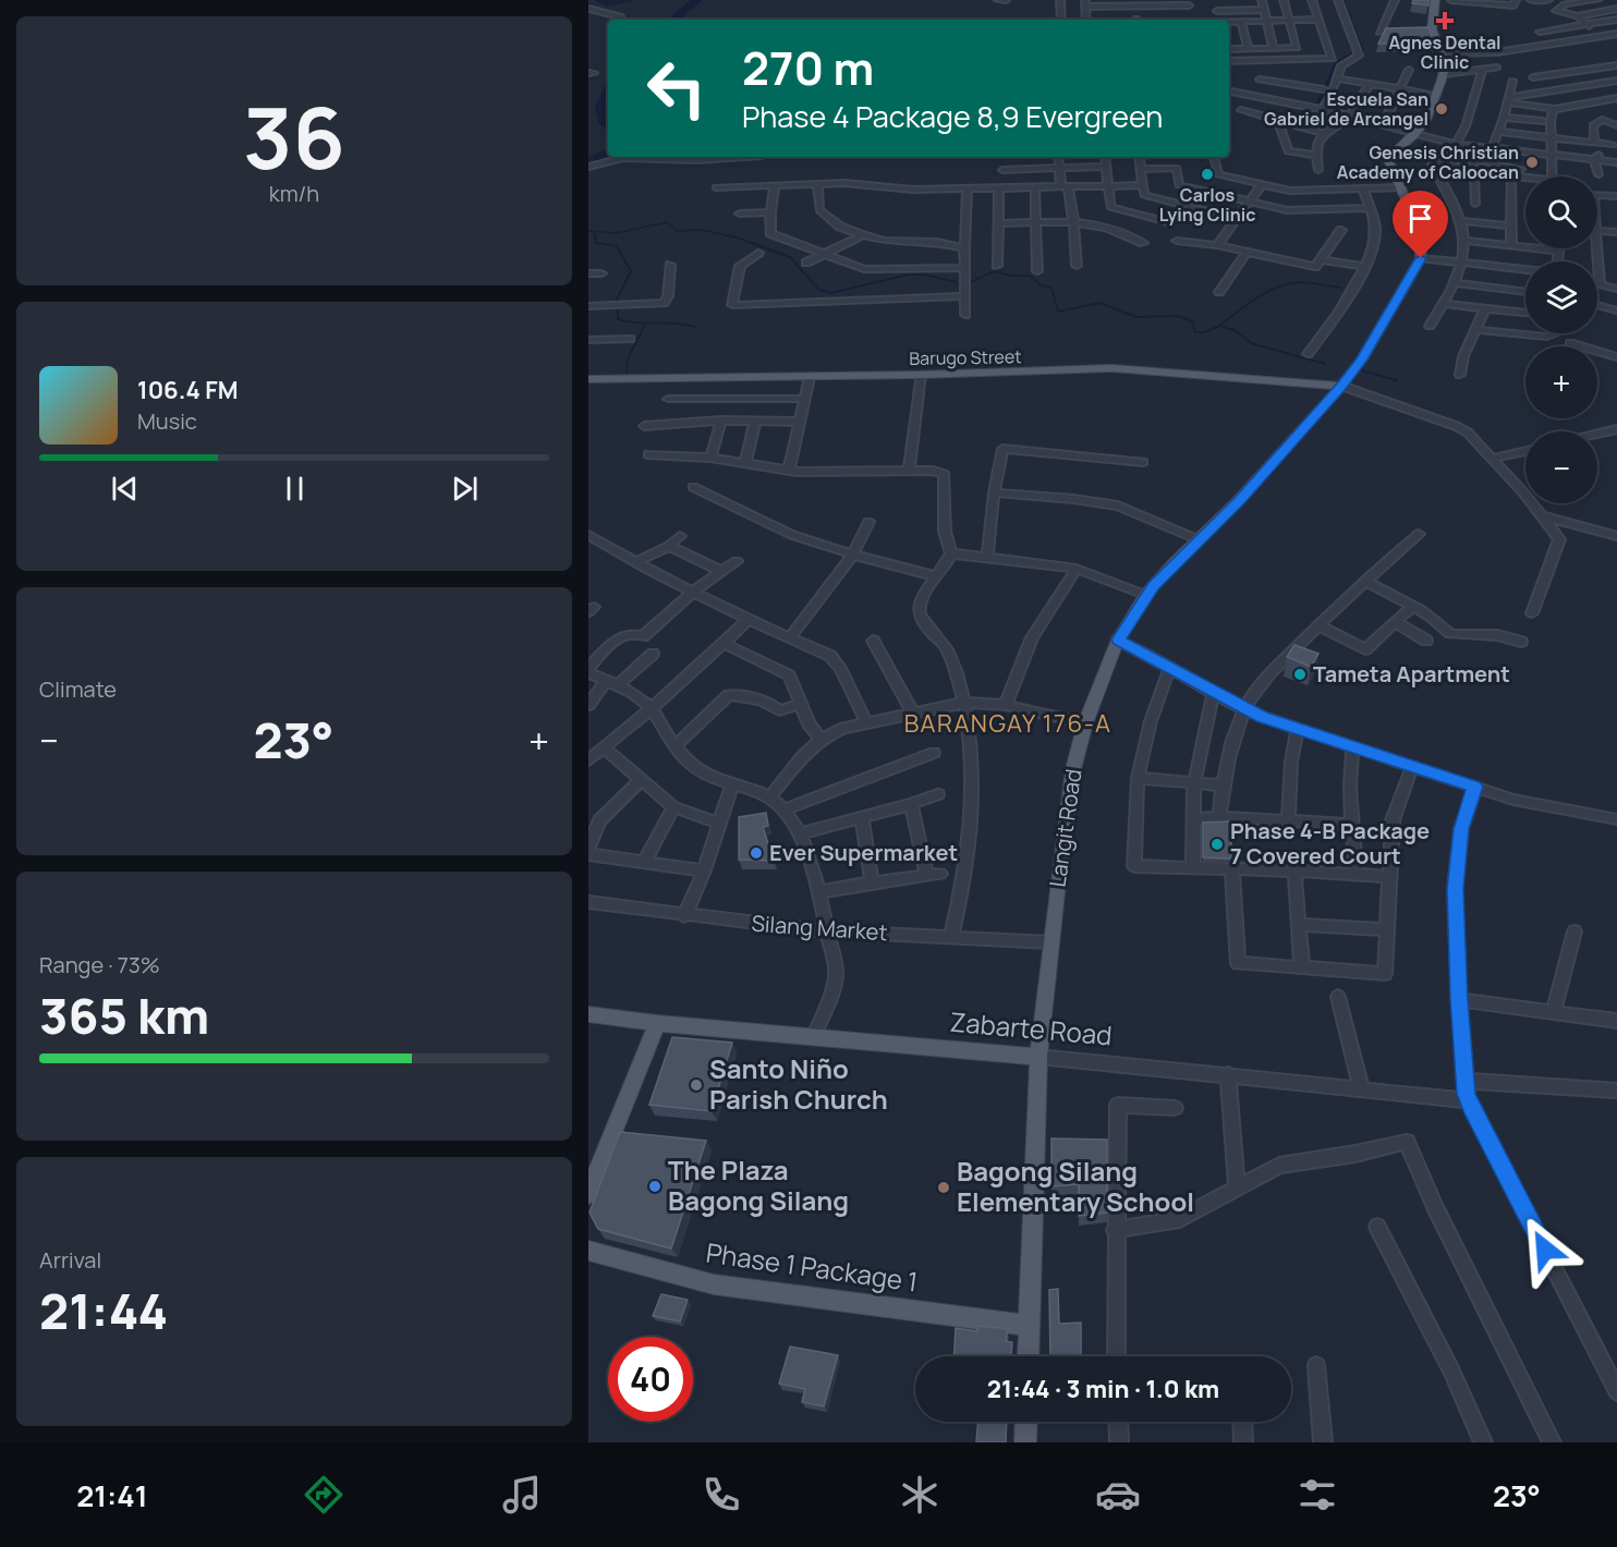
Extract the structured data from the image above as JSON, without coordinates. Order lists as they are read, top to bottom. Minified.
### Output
{"streets":{"main road":["Barugo Street","Langit Road","Zabarte Road","Phase 1 Package 1"],"street":["Silang Market"]},"crossings":[["Barugo Street","Langit Road"],["Langit Road","Silang Market"],["Langit Road","Zabarte Road"],["Langit Road","Phase 1 Package 1"]],"districts":["BARANGAY 176-A"],"places":{"health":["Agnes Dental Clinic"],"other":["Escuela San Gabriel de Arcangel","Genesis Christian Academy of Caloocan","Carlos Lying Clinic","Tameta Apartment","Phase 4-B Package 7 Covered Court","Ever Supermarket","Santo Niño Parish Church","The Plaza Bagong Silang","Bagong Silang Elementary School"]},"page":{"tile":[["36","km/h"],"Climate",["Range · 73%","365 km"],["Arrival","21:44"]],"turn":["270 m","Phase 4 Package 8,9 Evergreen"],"map_buttons":["+","−"],"song":["106.4 FM","Music"],"heat":["−","23°","+"],"limit":"40","trip":"21:44 · 3 min · 1.0 km","tabs":["21:41","23°"]}}
